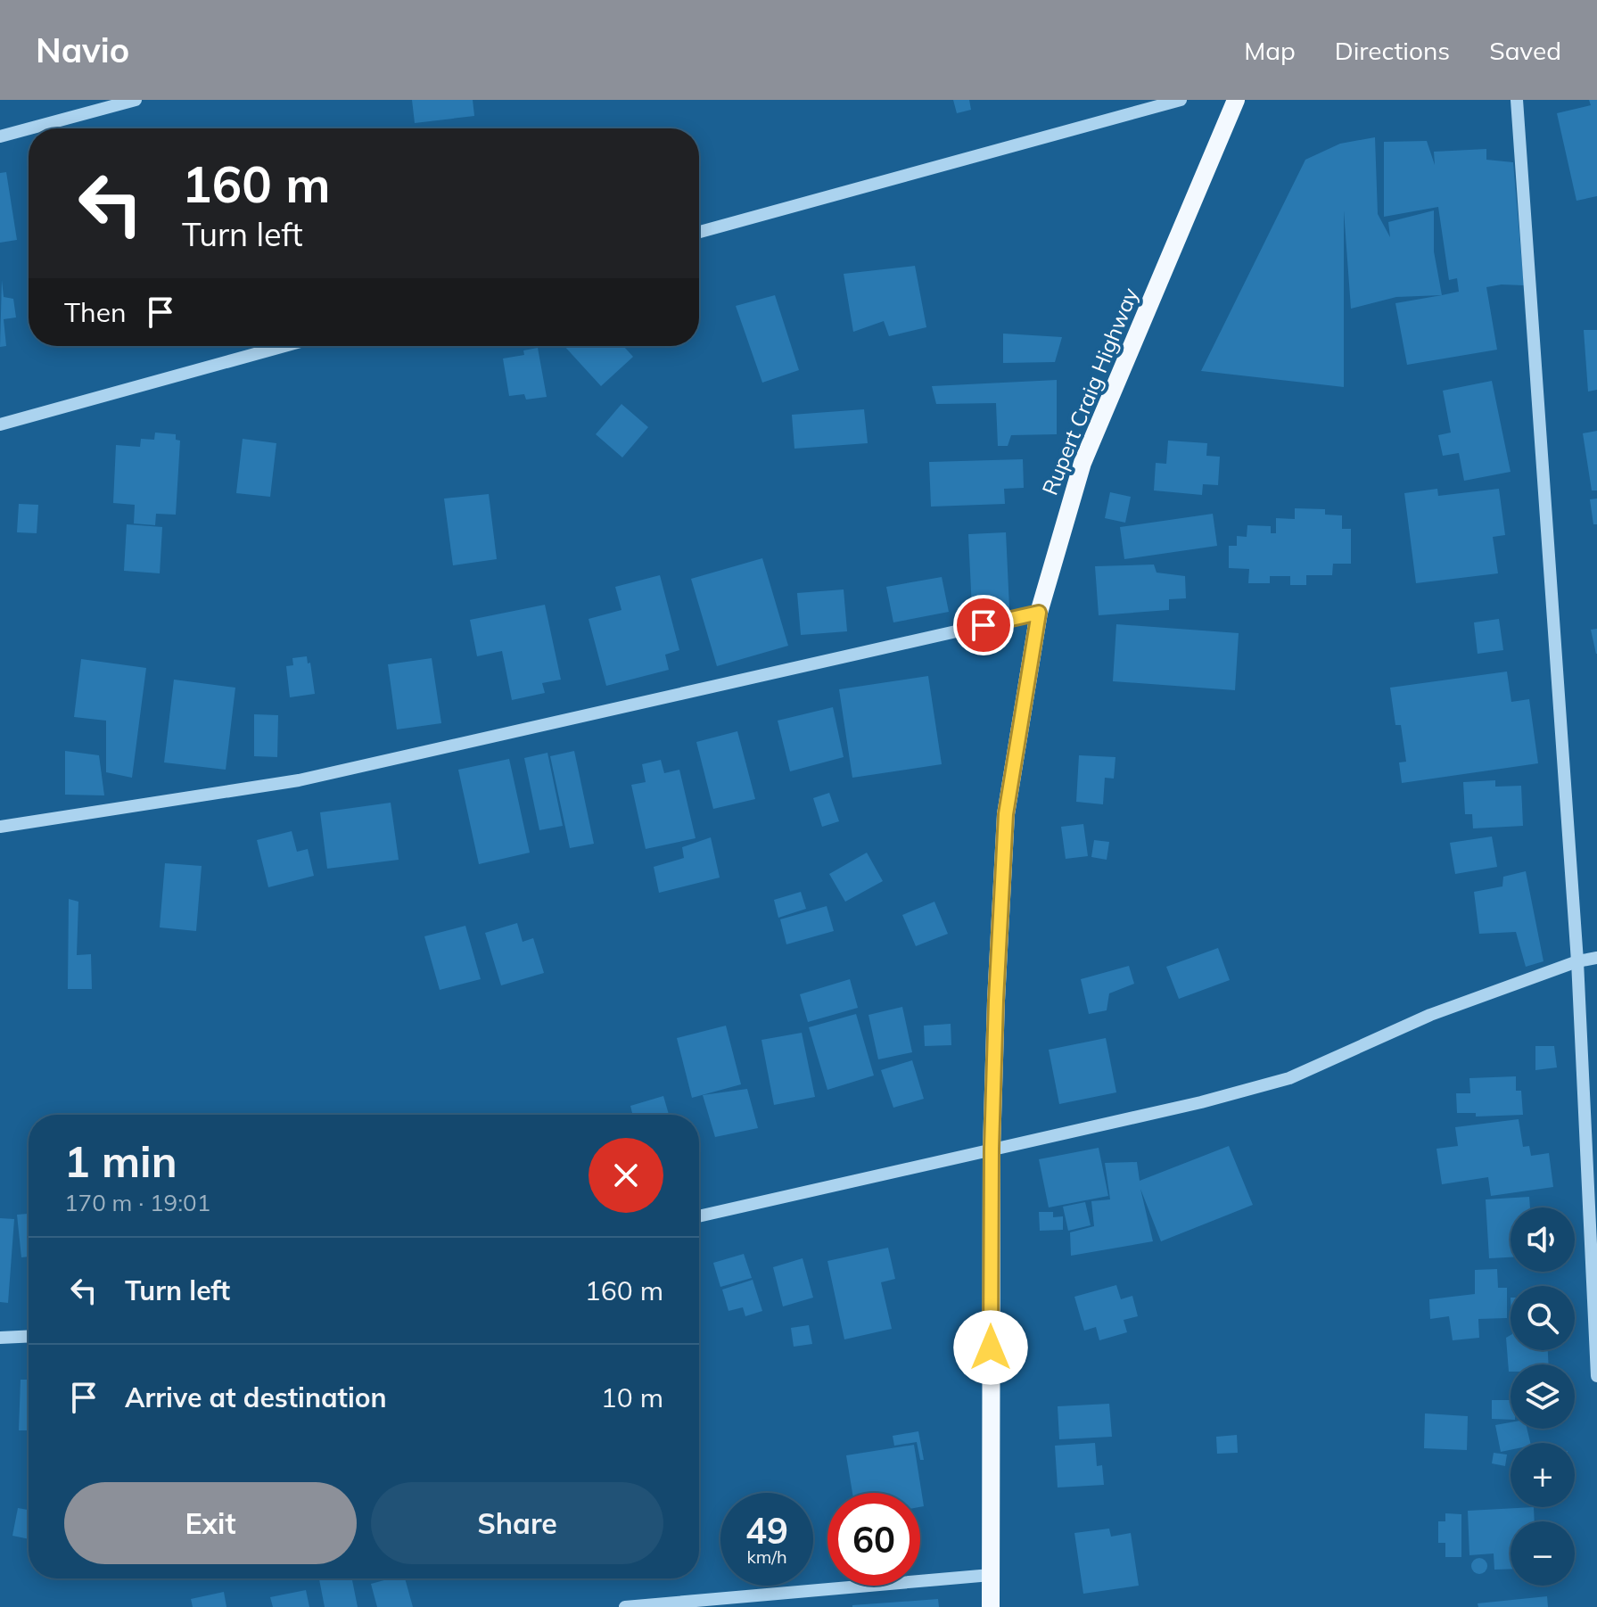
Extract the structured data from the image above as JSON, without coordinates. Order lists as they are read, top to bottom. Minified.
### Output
{"streets":{"main road":["Rupert Craig Highway"]},"page":{"header":"Navio","nav":["Map","Directions","Saved"],"turn":["160 m","Turn left"],"then":"Then","heading":["1 min","170 m · 19:01"],"map_buttons":["+","−"],"list":[{"name":"Turn left","value":"160 m"},{"name":"Arrive at destination","value":"10 m"}],"buttons":["Exit","Share"],"speed":"49 km/h","limit":"60"}}
